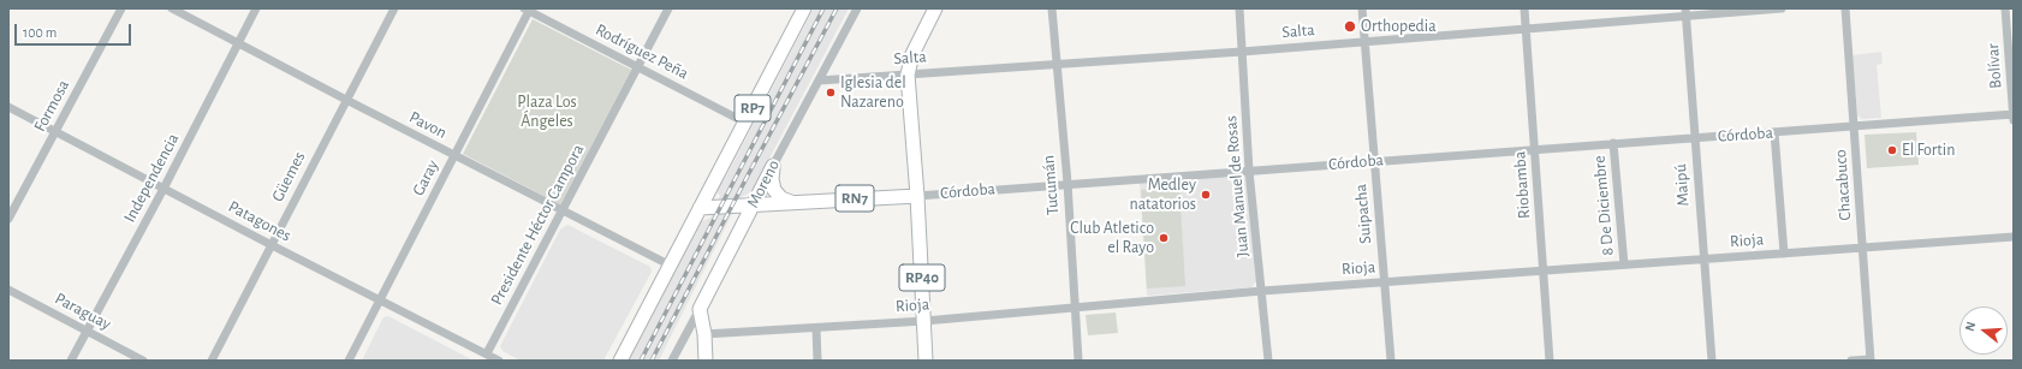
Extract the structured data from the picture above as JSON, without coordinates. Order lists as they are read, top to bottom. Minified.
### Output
{"streets":{"main road":["RP7","Córdoba","Moreno","RN7","RP40"],"street":["Salta","Rodríguez Peña","Bolívar","Formosa","Pavon","Güemes","Independencia","Garay","Tucumán","Riobamba","Maipú","Chacabuco","Juan Manuel de Rosas","8 De Diciembre","Suipacha","Patagones","Presidente Héctor Campora","Rioja","Paraguay"]},"crossings":[["Salta","Moreno"],["Salta","Tucumán"],["Salta","Riobamba"],["Salta","Maipú"],["Salta","Juan Manuel de Rosas"],["Salta","Suipacha"],["Rodríguez Peña","RP7"],["Rodríguez Peña","Garay"],["Rodríguez Peña","Presidente Héctor Campora"],["Bolívar","Córdoba"],["Formosa","Patagones"],["RP7","Pavon"],["RP7","Córdoba"],["Pavon","Güemes"],["Pavon","Independencia"],["Pavon","Garay"],["Pavon","Presidente Héctor Campora"],["Córdoba","Moreno"],["Córdoba","Tucumán"],["Córdoba","Riobamba"],["Córdoba","Maipú"],["Córdoba","Chacabuco"],["Córdoba","Juan Manuel de Rosas"],["Córdoba","8 De Diciembre"],["Córdoba","Suipacha"],["Córdoba","RP40"],["Güemes","Patagones"],["Independencia","Patagones"],["Independencia","Paraguay"],["Garay","Patagones"],["Tucumán","Rioja"],["Riobamba","Rioja"],["Maipú","Rioja"],["Chacabuco","Rioja"],["Juan Manuel de Rosas","Rioja"],["8 De Diciembre","Rioja"],["Suipacha","Rioja"],["Patagones","Presidente Héctor Campora"],["Rioja","RP40"]],"parks":["Plaza Los Ángeles"],"places":["Orthopedia","Iglesia del Nazareno","El Fortin","Medley natatorios","Club Atletico el Rayo"],"scale_bar":"100 m","north":"left"}
